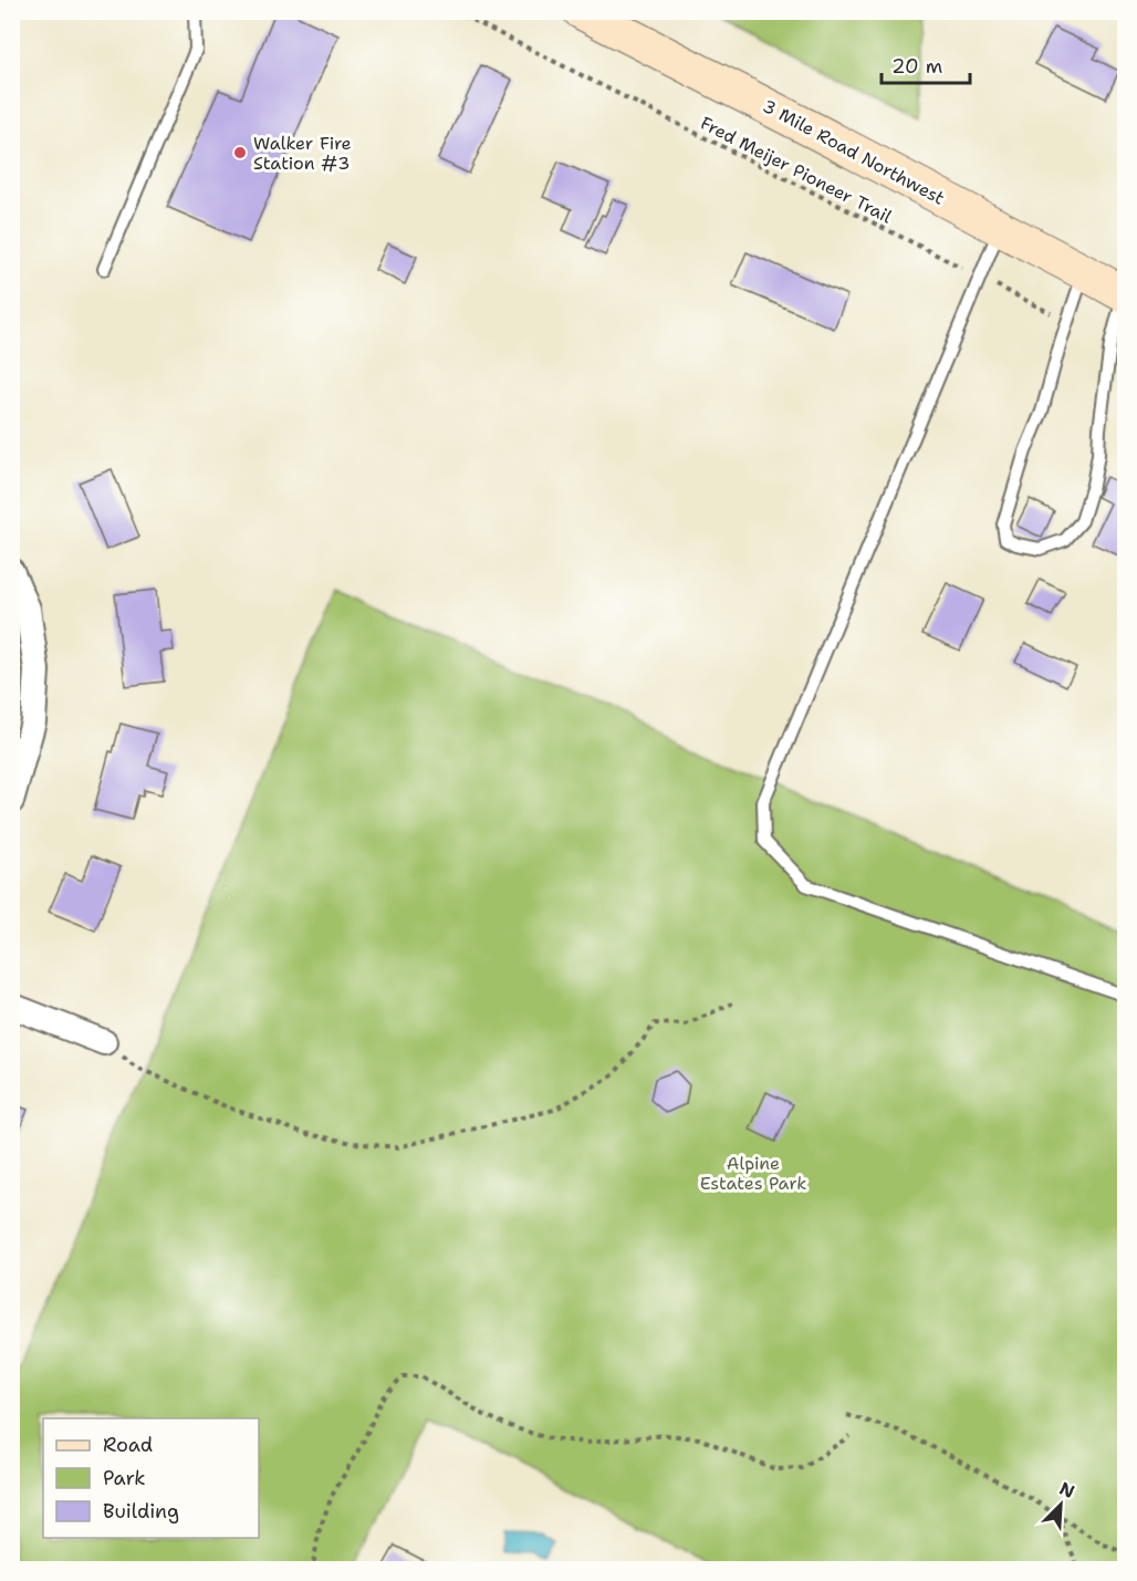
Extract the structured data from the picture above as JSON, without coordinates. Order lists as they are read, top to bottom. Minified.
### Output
{"streets":{"main road":["3 Mile Road Northwest"],"path":["Fred Meijer Pioneer Trail"]},"parks":["Alpine Estates Park"],"places":["Walker Fire Station #3"],"legend":["Road","Park","Building"],"scale_bar":"20 m","north":"top right"}
